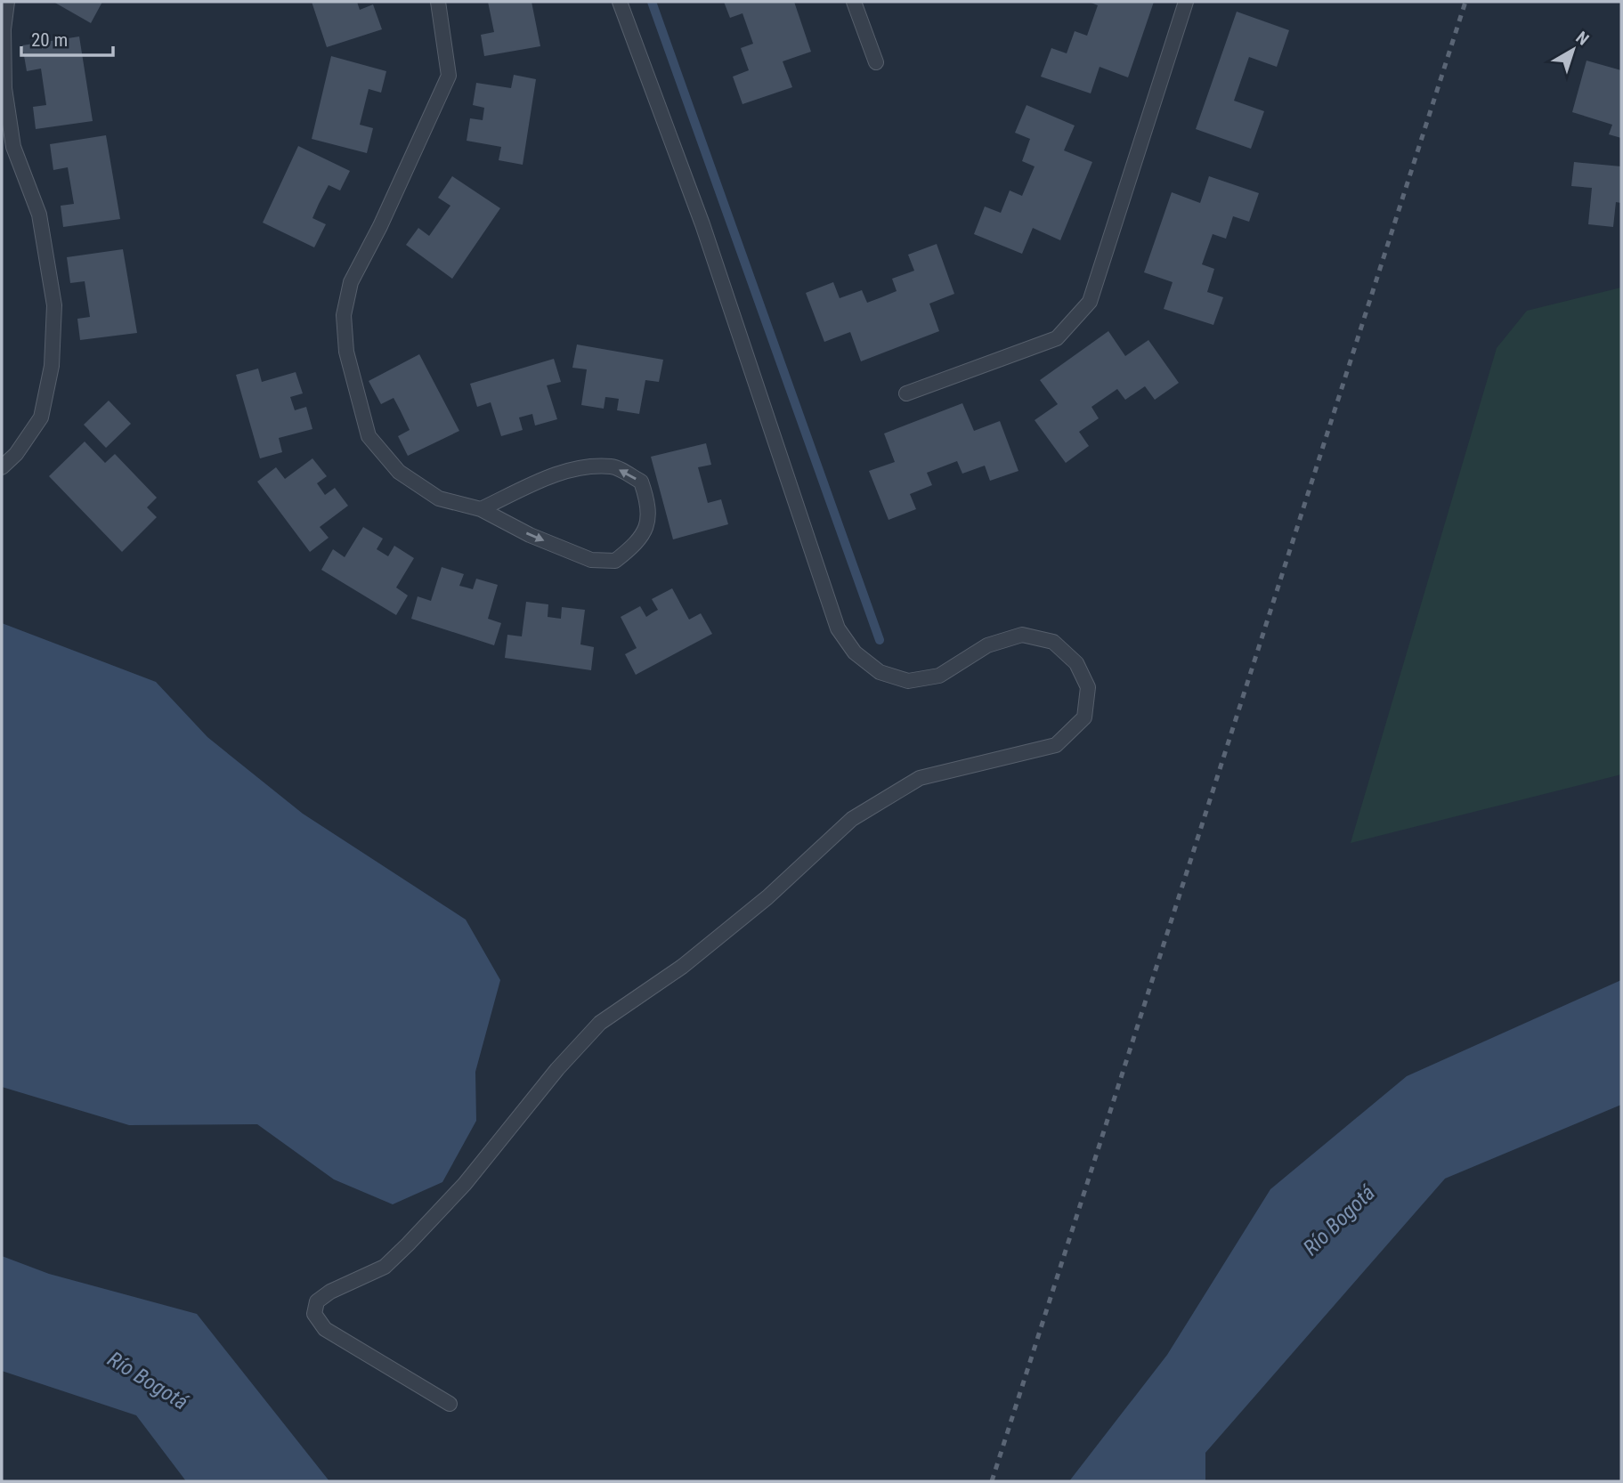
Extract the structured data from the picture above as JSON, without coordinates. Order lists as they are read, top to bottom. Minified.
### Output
{"water":["Río Bogotá"],"scale_bar":"20 m","north":"top right"}
